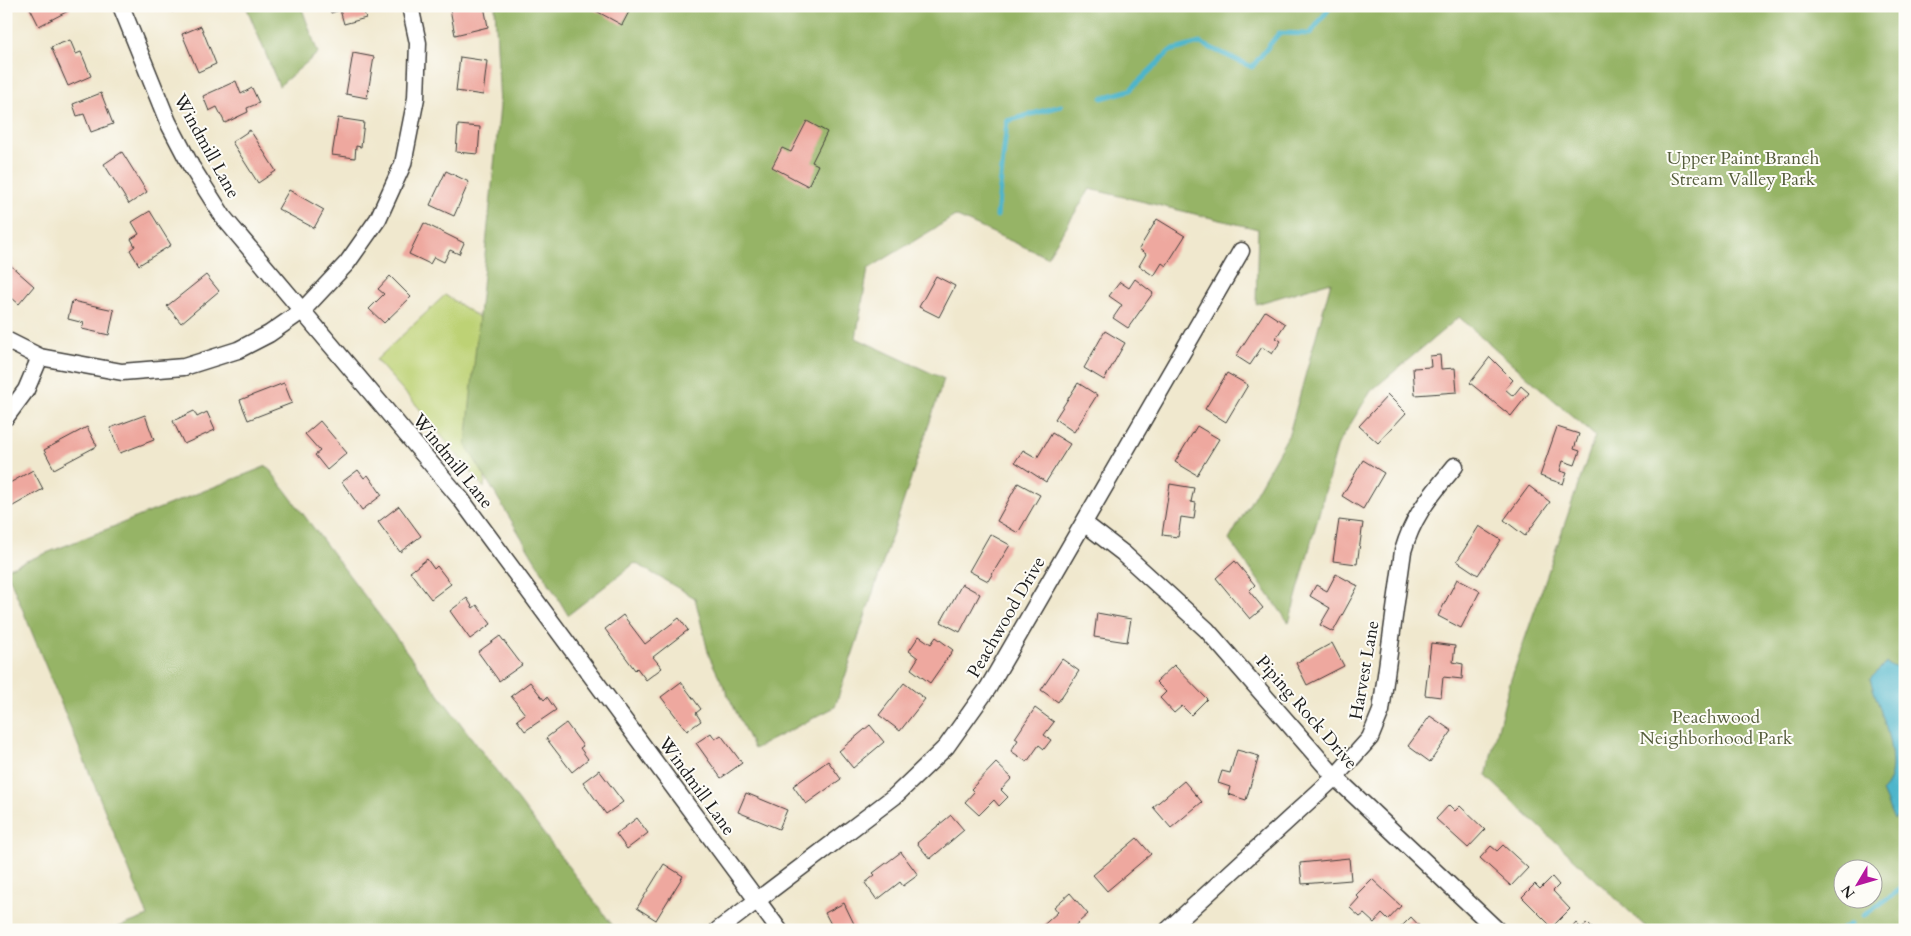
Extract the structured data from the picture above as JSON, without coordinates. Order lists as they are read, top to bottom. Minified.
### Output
{"streets":{"street":["Windmill Lane","Peachwood Drive","Harvest Lane","Piping Rock Drive"]},"crossings":[["Windmill Lane","Peachwood Drive"],["Peachwood Drive","Piping Rock Drive"],["Harvest Lane","Piping Rock Drive"]],"parks":["Upper Paint Branch Stream Valley Park","Peachwood Neighborhood Park"],"north":"bottom left"}
